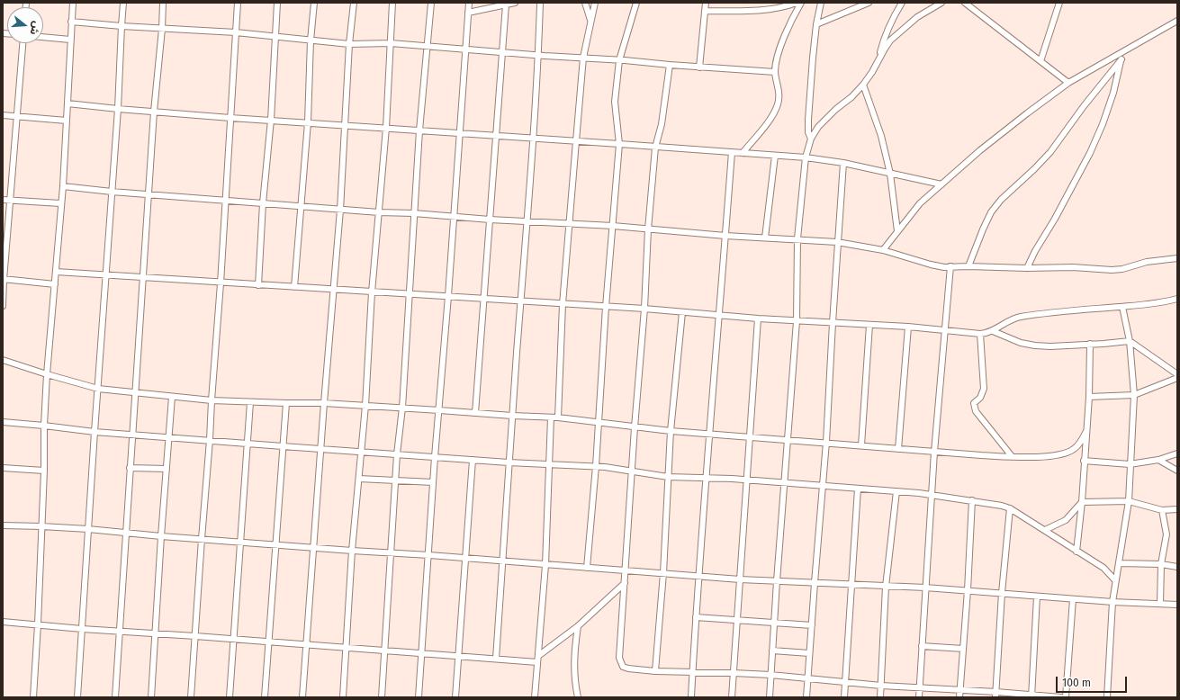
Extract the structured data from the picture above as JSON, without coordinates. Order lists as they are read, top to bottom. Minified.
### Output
{"scale_bar":"100 m","north":"right"}
